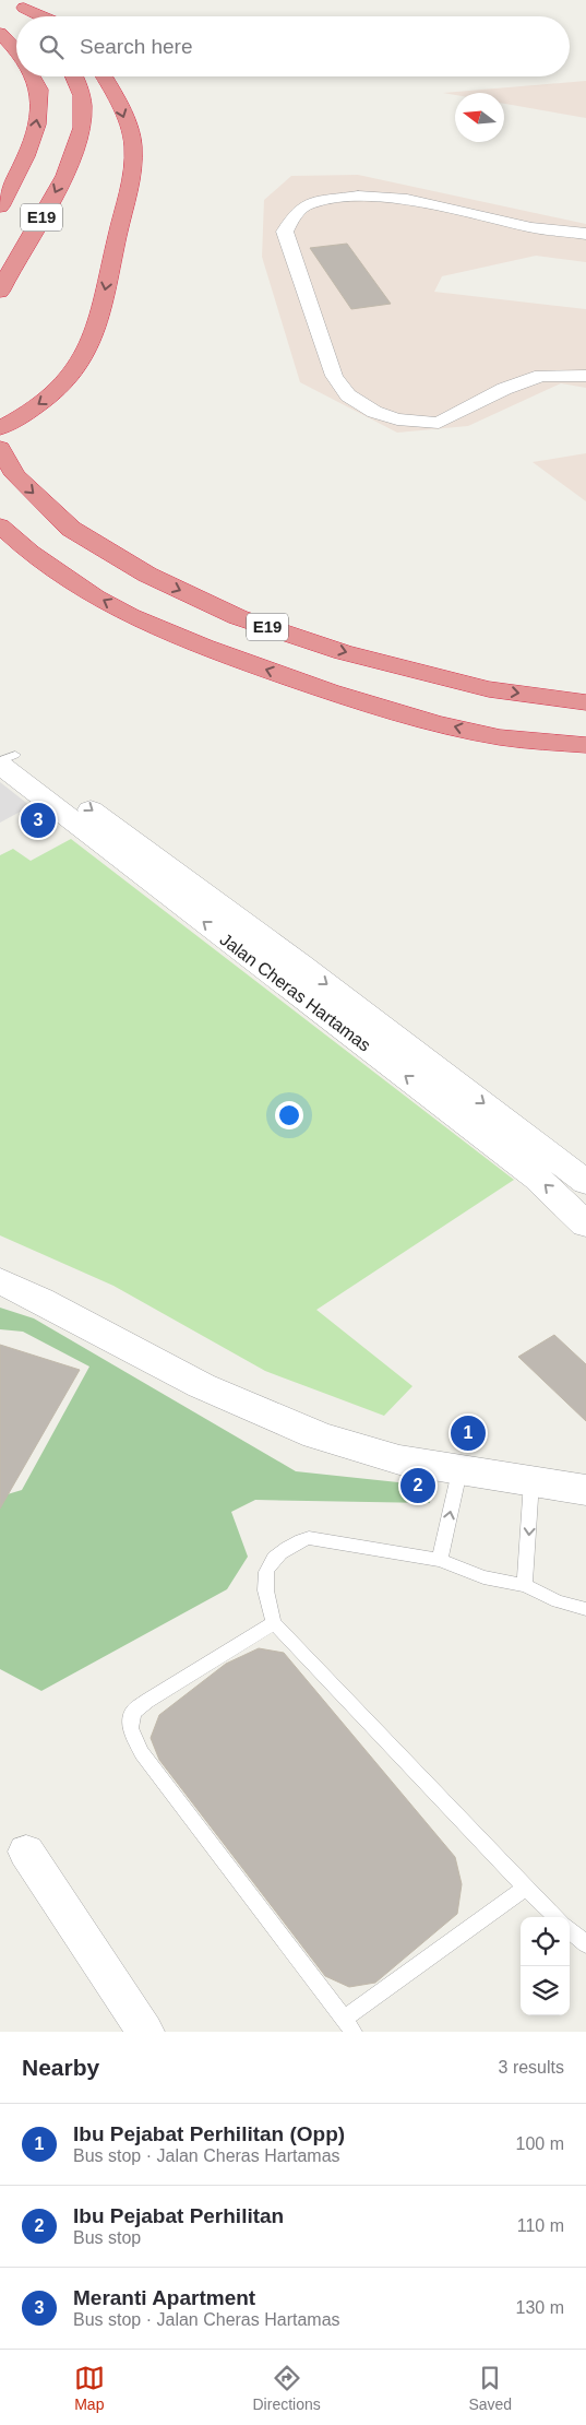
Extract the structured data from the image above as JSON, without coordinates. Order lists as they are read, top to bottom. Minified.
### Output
{"streets":{"highway":["E19"],"street":["Jalan Cheras Hartamas"]},"north":"left","page":{"search":"Search here","pins":["3","1","2"],"heading":["Nearby","3 results"],"list":[{"mark":"1","name":"Ibu Pejabat Perhilitan (Opp)","note":"Bus stop · Jalan Cheras Hartamas","value":"100 m"},{"mark":"2","name":"Ibu Pejabat Perhilitan","note":"Bus stop","value":"110 m"},{"mark":"3","name":"Meranti Apartment","note":"Bus stop · Jalan Cheras Hartamas","value":"130 m"}],"nav":["Map","Directions","Saved"]}}
